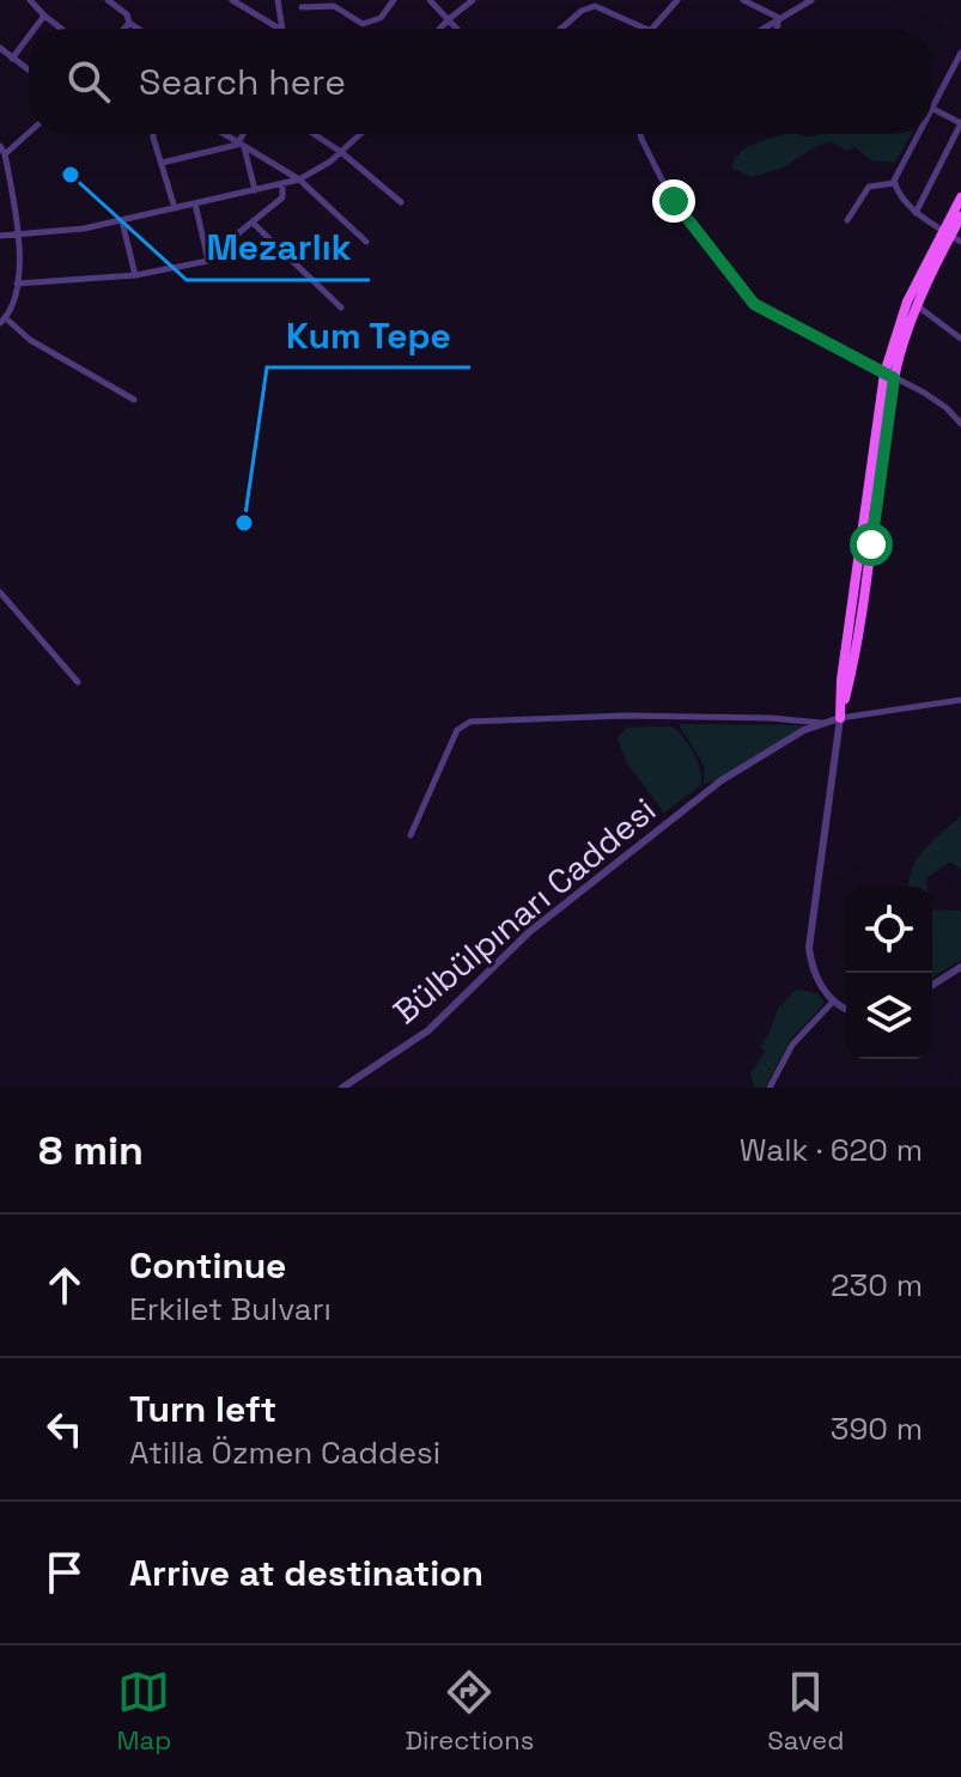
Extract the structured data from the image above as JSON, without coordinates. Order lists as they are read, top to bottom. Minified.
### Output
{"streets":{"street":["Bülbülpınarı Caddesi"]},"places":["Mezarlık","Kum Tepe"],"page":{"search":"Search here","heading":["8 min","Walk · 620 m"],"list":[["Continue","Erkilet Bulvarı","230 m"],["Turn left","Atilla Özmen Caddesi","390 m"],"Arrive at destination"],"nav":["Map","Directions","Saved"]}}
